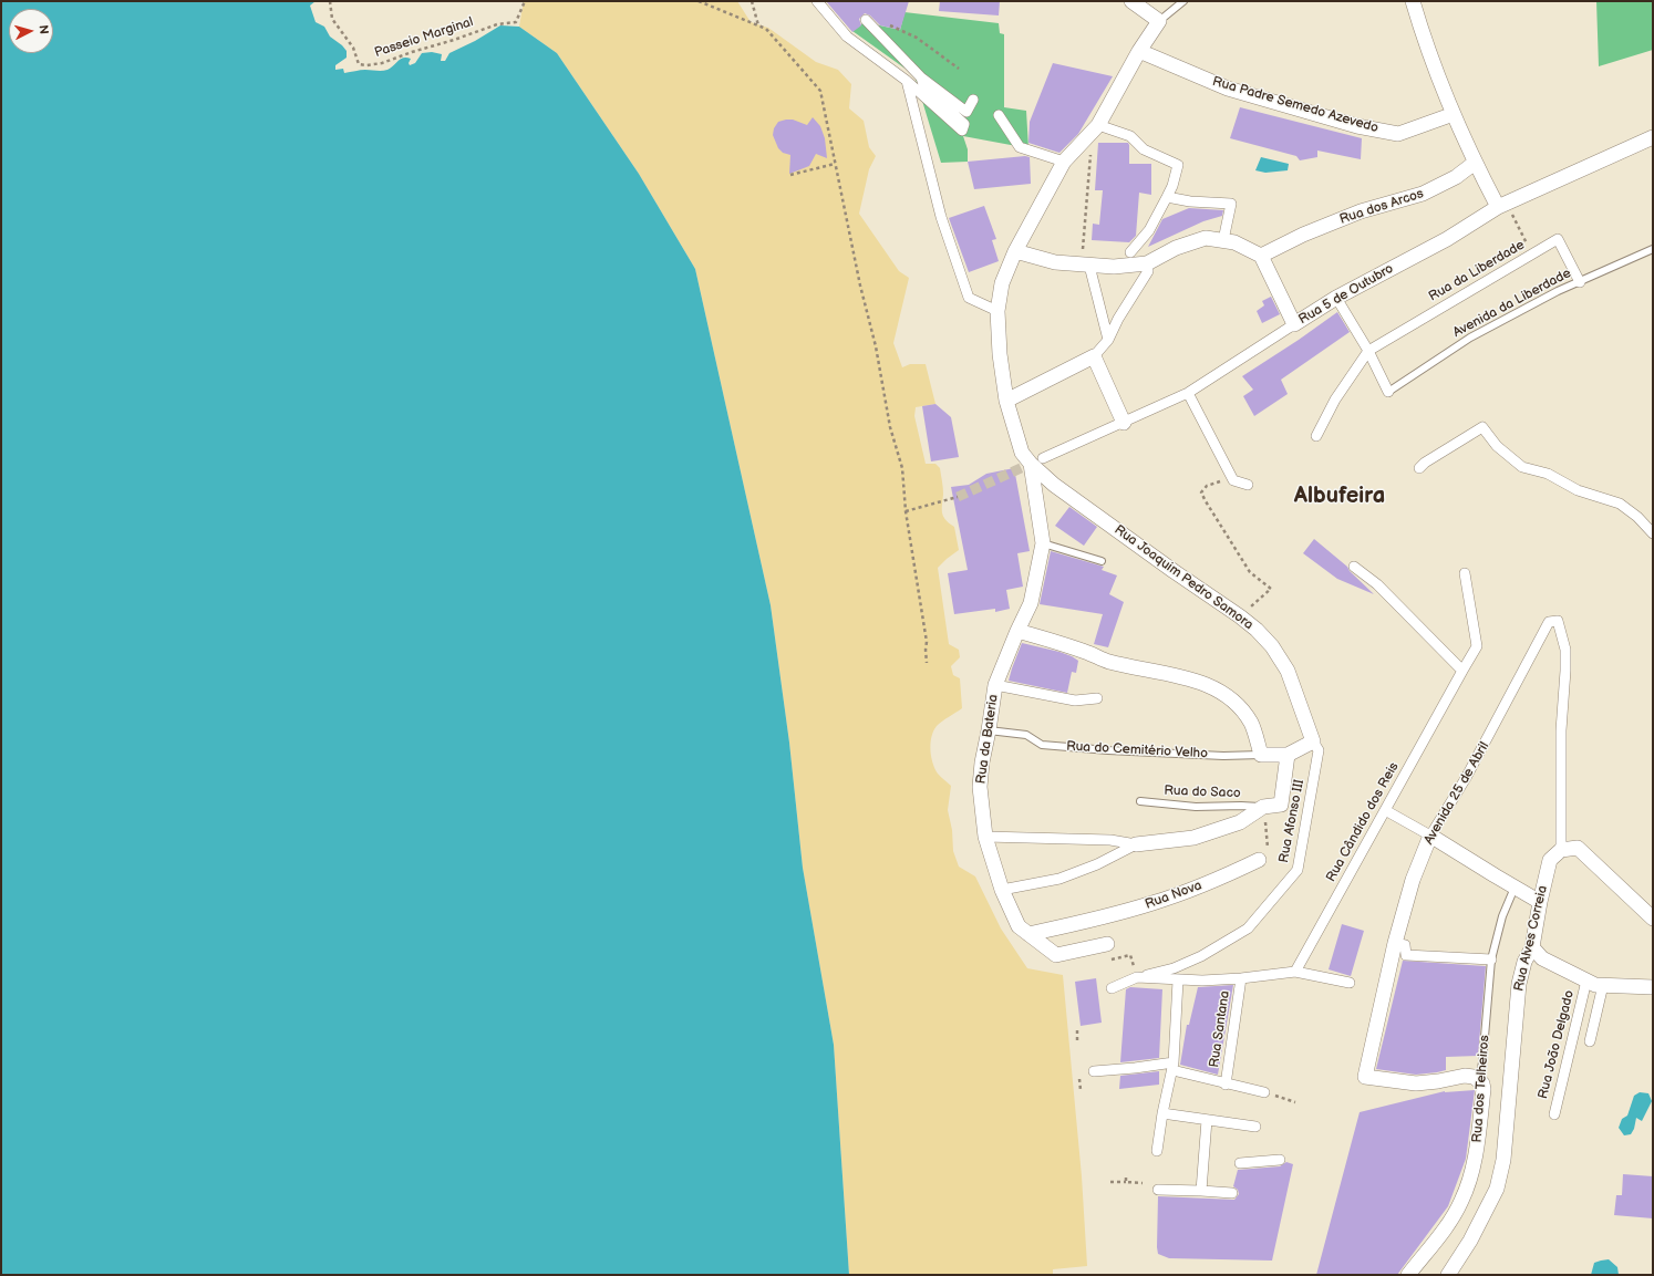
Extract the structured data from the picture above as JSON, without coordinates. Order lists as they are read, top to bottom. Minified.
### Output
{"streets":{"street":["Rua Padre Semedo Azevedo","Rua dos Arcos","Rua da Liberdade","Rua 5 de Outubro","Rua Joaquim Pedro Samora","Rua da Bateria","Rua do Cemitério Velho","Avenida 25 de Abril","Rua Afonso III","Rua Cândido dos Reis","Rua Nova","Rua Alves Correia","Rua Santana","Rua João Delgado","Rua dos Telheiros"],"lane":["Avenida da Liberdade","Rua do Saco"],"path":["Passeio Marginal"]},"crossings":[["Rua Padre Semedo Azevedo","Rua da Bateria"],["Rua da Liberdade","Avenida da Liberdade"],["Rua 5 de Outubro","Rua Joaquim Pedro Samora"],["Rua 5 de Outubro","Rua da Bateria"],["Rua Joaquim Pedro Samora","Rua da Bateria"],["Rua Joaquim Pedro Samora","Rua Afonso III"],["Rua da Bateria","Rua do Cemitério Velho"],["Rua da Bateria","Rua Nova"],["Avenida 25 de Abril","Rua Alves Correia"],["Avenida 25 de Abril","Rua dos Telheiros"]],"districts":["Albufeira"],"north":"right"}
